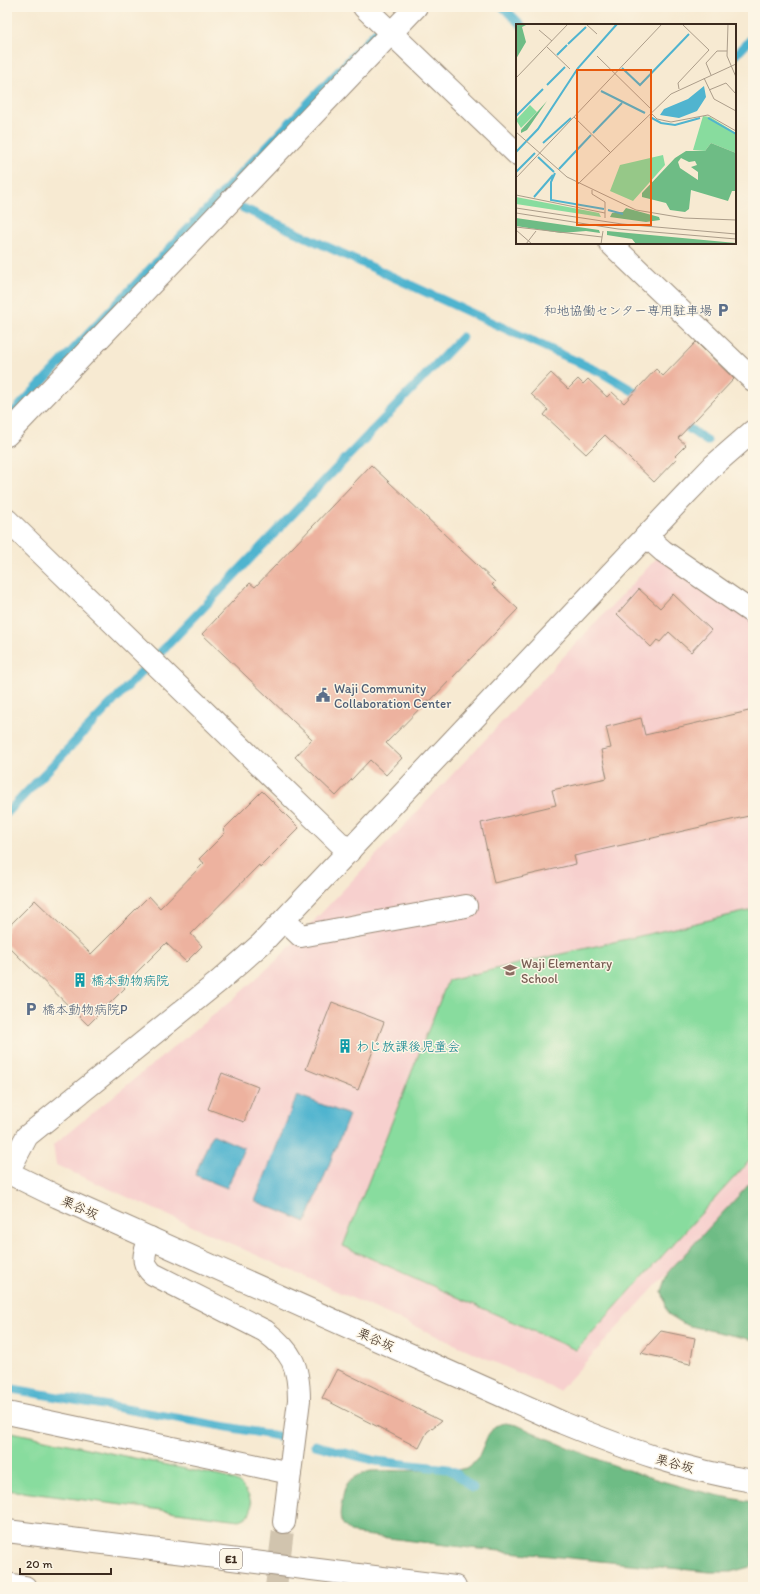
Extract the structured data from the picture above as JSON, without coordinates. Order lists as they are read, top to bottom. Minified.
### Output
{"streets":{"main road":["栗谷坂","E1"]},"places":{"parking":["和地協働センター専用駐車場","橋本動物病院P"],"public building":["Waji Community Collaboration Center"],"school or university":["Waji Elementary School"],"building":["橋本動物病院","わじ放課後児童会"]},"scale_bar":"20 m"}
